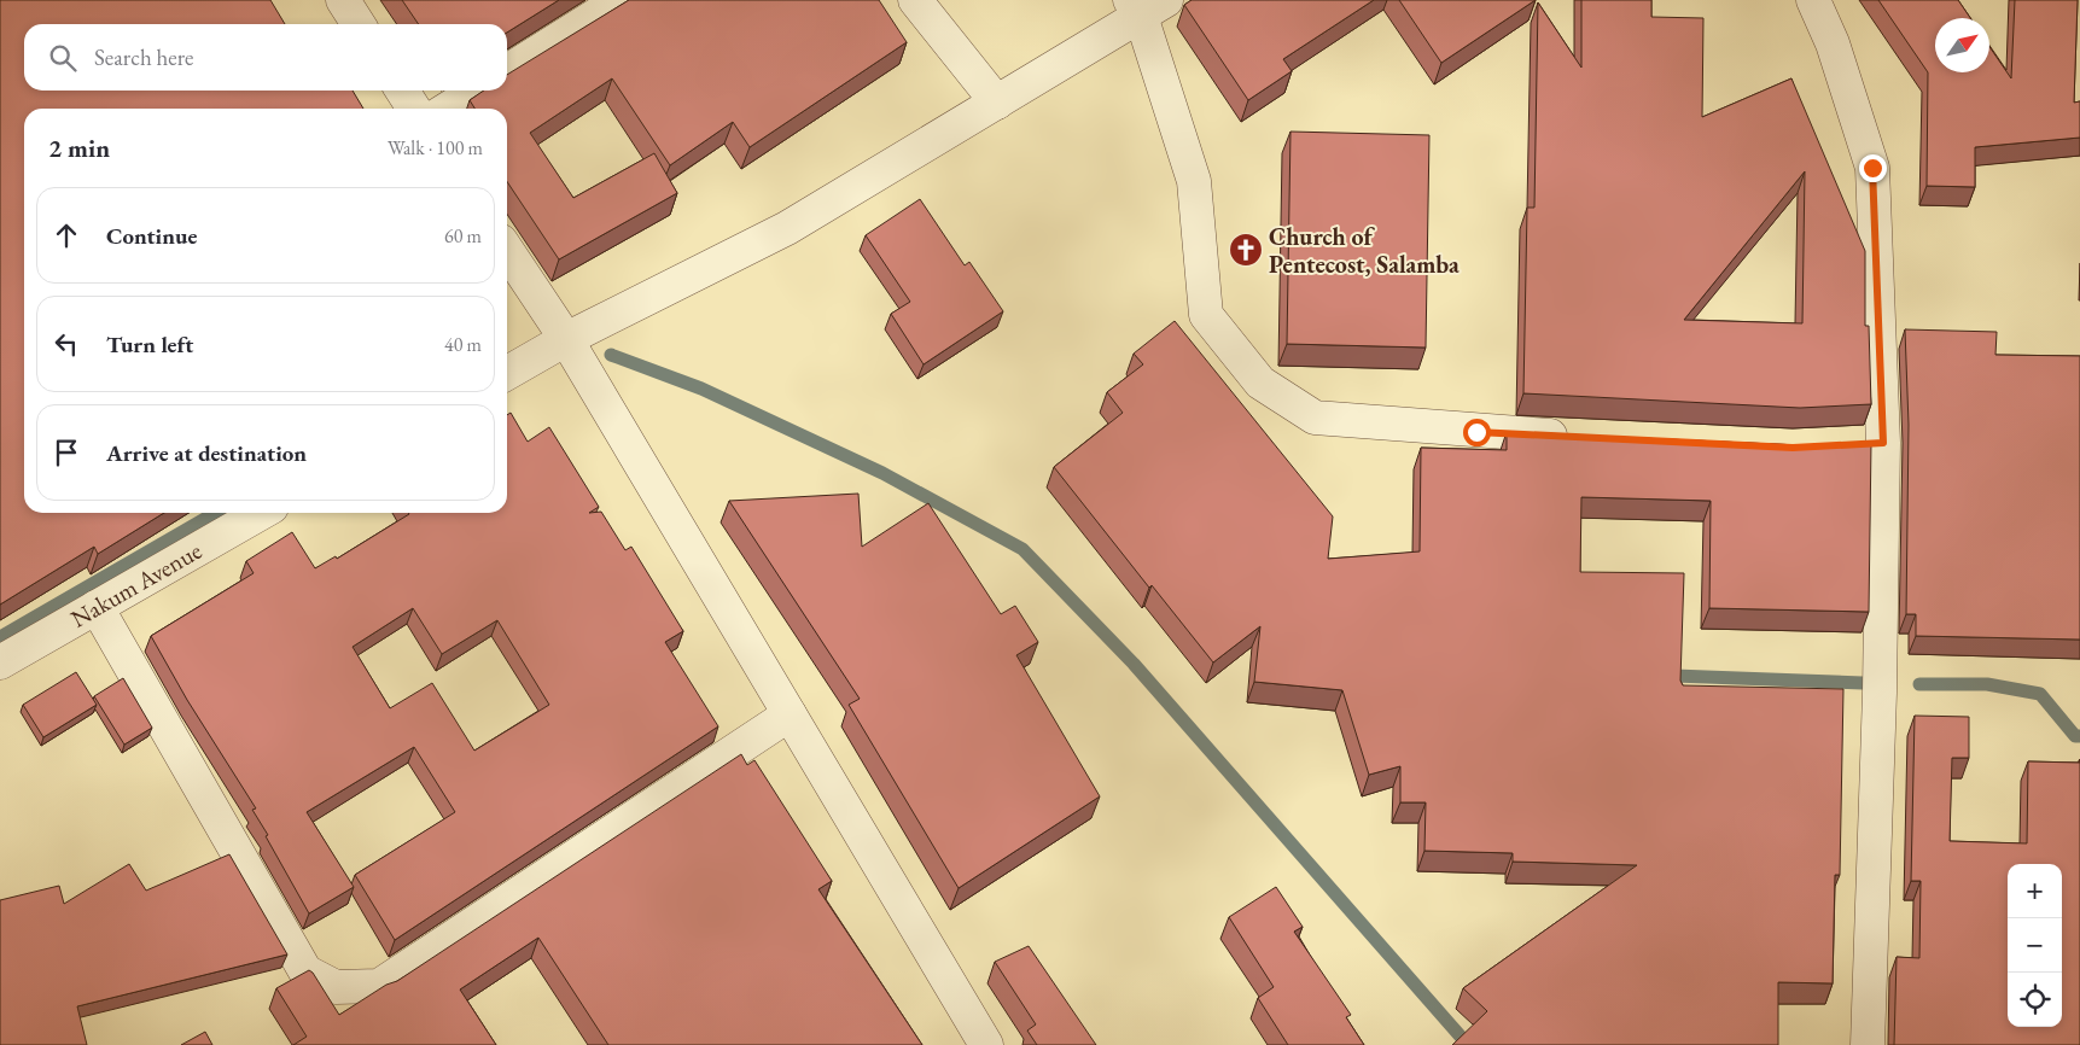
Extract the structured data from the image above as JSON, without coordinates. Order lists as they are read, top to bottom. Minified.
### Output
{"streets":{"street":["Nakum Avenue"]},"places":{"church":["Church of Pentecost, Salamba"]},"north":"top right","page":{"search":"Search here","heading":["2 min","Walk · 100 m"],"list":[["Continue","60 m"],["Turn left","40 m"],"Arrive at destination"],"map_buttons":["+","−"]}}
